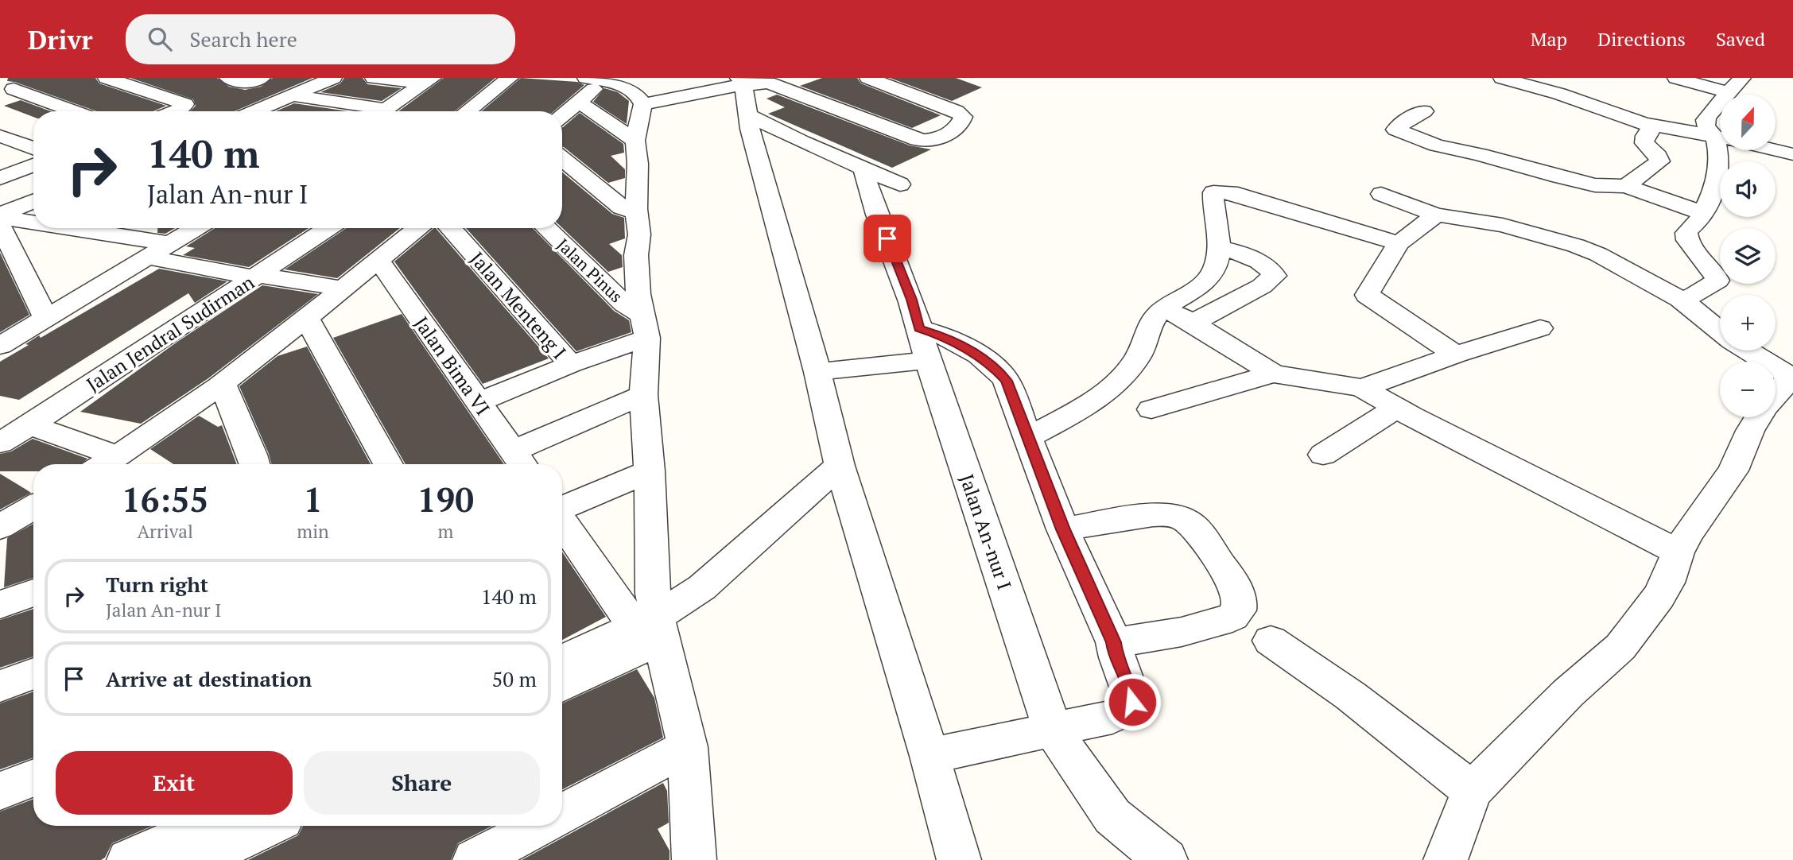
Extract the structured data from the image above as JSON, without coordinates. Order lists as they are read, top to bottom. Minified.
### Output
{"streets":{"street":["Jalan Pinus","Jalan Menteng I","Jalan Jendral Sudirman","Jalan Bima VI","Jalan An-nur I"]},"north":"top","page":{"header":"Drivr","search":"Search here","nav":["Map","Directions","Saved"],"map_buttons":["+","−"],"turn":["140 m","Jalan An-nur I"],"eta":["16:55","Arrival","1","min","190","m"],"list":[{"name":"Turn right","note":"Jalan An-nur I","value":"140 m"},{"name":"Arrive at destination","value":"50 m"}],"buttons":["Exit","Share"]}}
